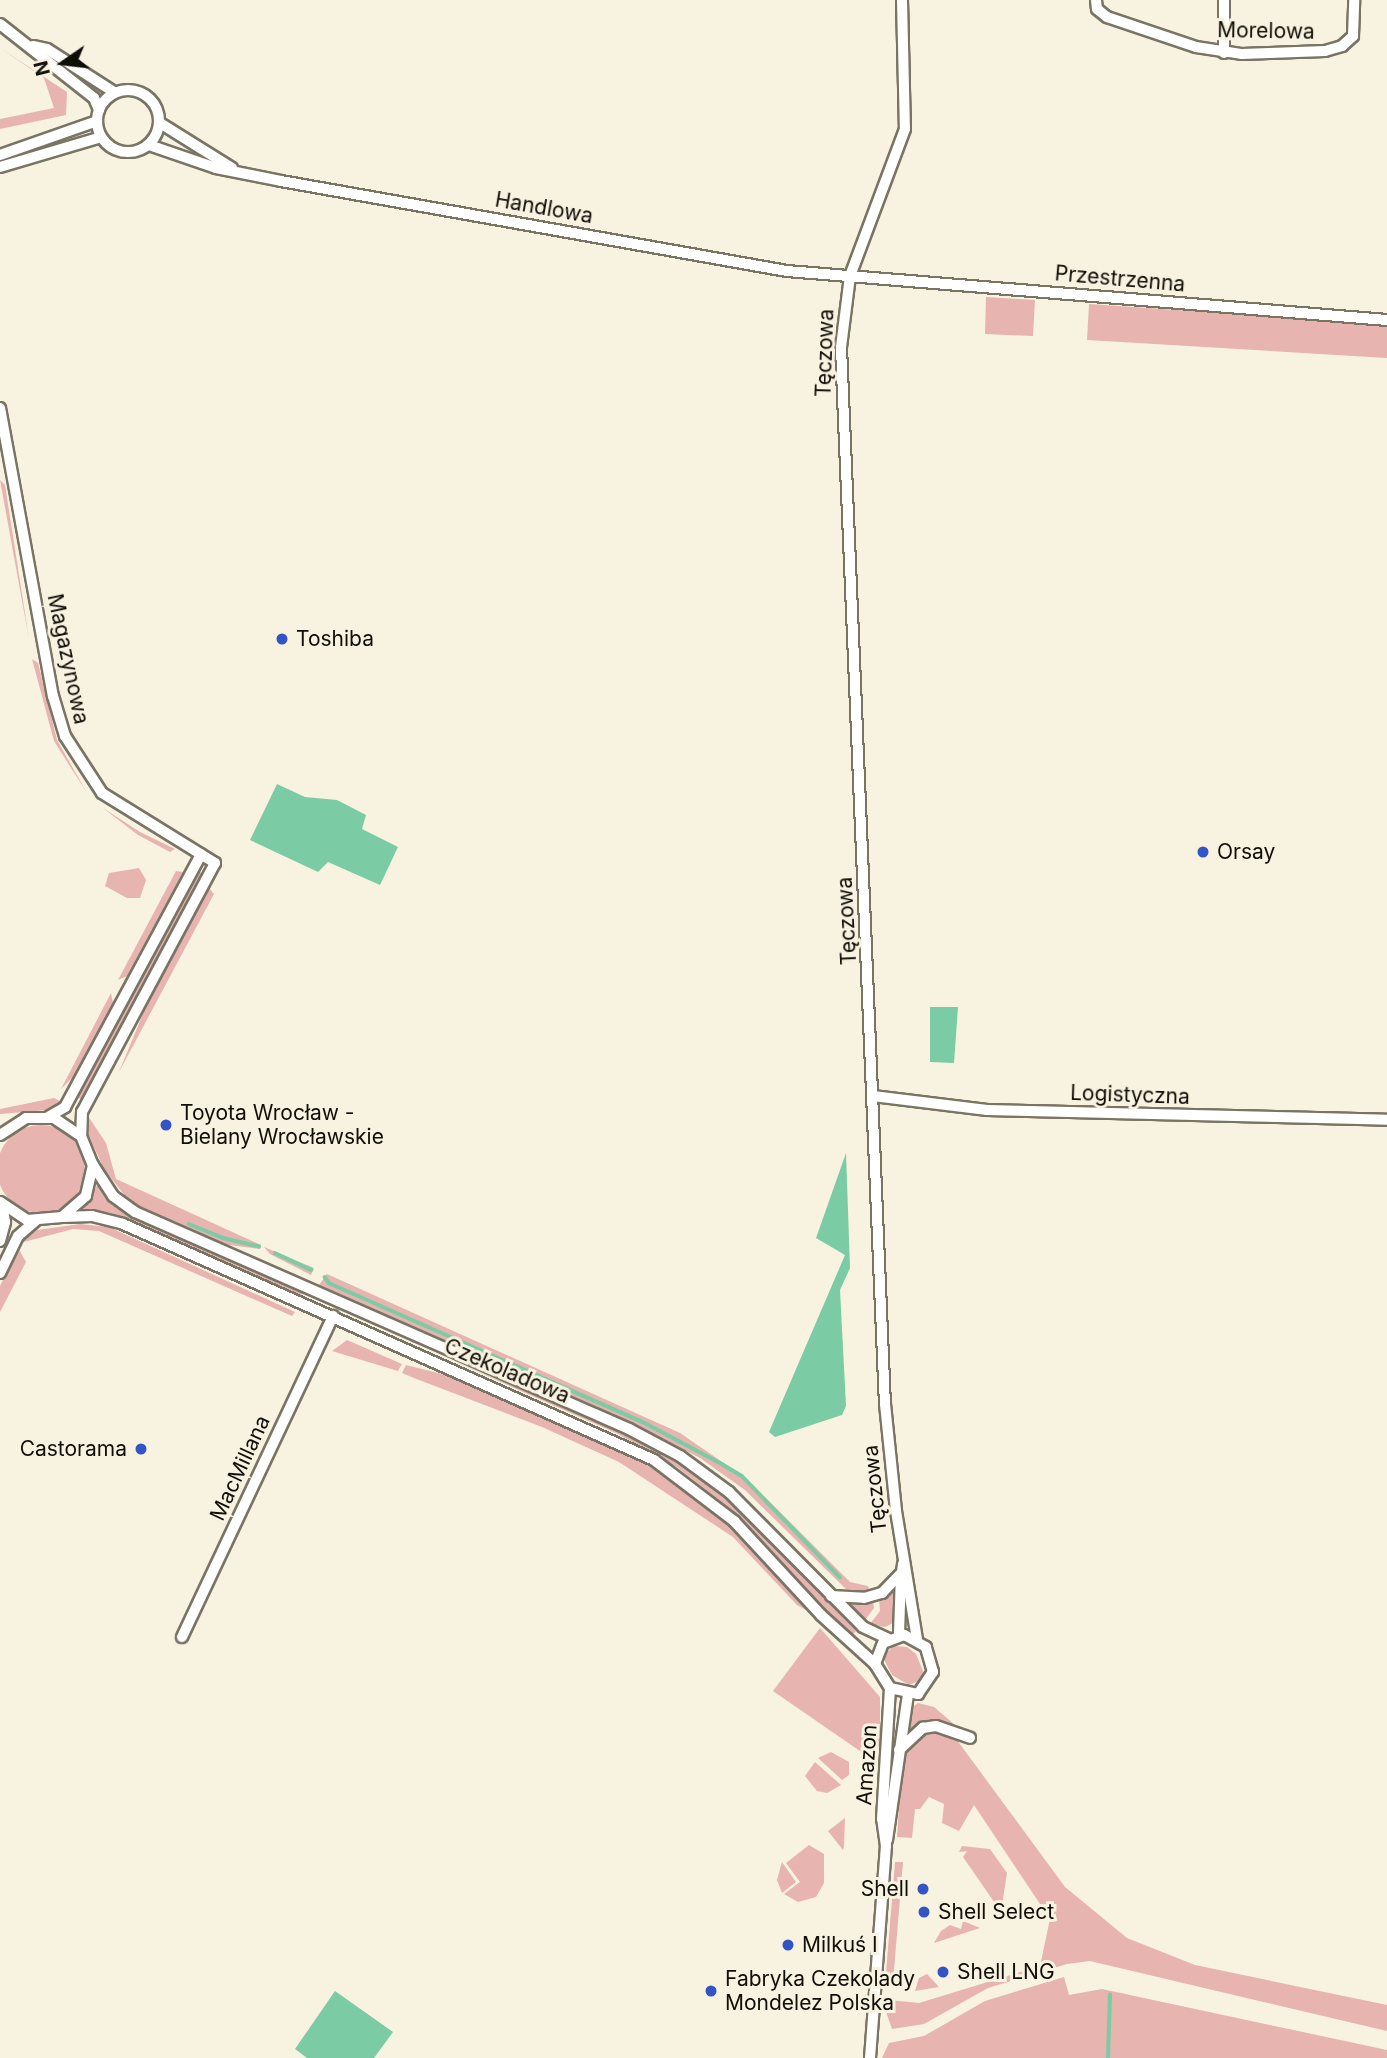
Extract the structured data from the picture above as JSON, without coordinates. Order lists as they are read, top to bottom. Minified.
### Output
{"streets":{"street":["Morelowa","Handlowa","Przestrzenna","Tęczowa","Magazynowa","Logistyczna","Czekoladowa","MacMillana","Amazon"]},"crossings":[["Handlowa","Przestrzenna"],["Handlowa","Tęczowa"],["Przestrzenna","Tęczowa"],["Tęczowa","Logistyczna"],["Tęczowa","Czekoladowa"],["Tęczowa","Amazon"],["Magazynowa","Czekoladowa"],["Czekoladowa","MacMillana"],["Czekoladowa","Amazon"]],"places":["Toshiba","Orsay","Toyota Wrocław - Bielany Wrocławskie","Castorama","Shell","Shell Select","Milkuś I","Shell LNG","Fabryka Czekolady Mondelez Polska"],"north":"left"}
